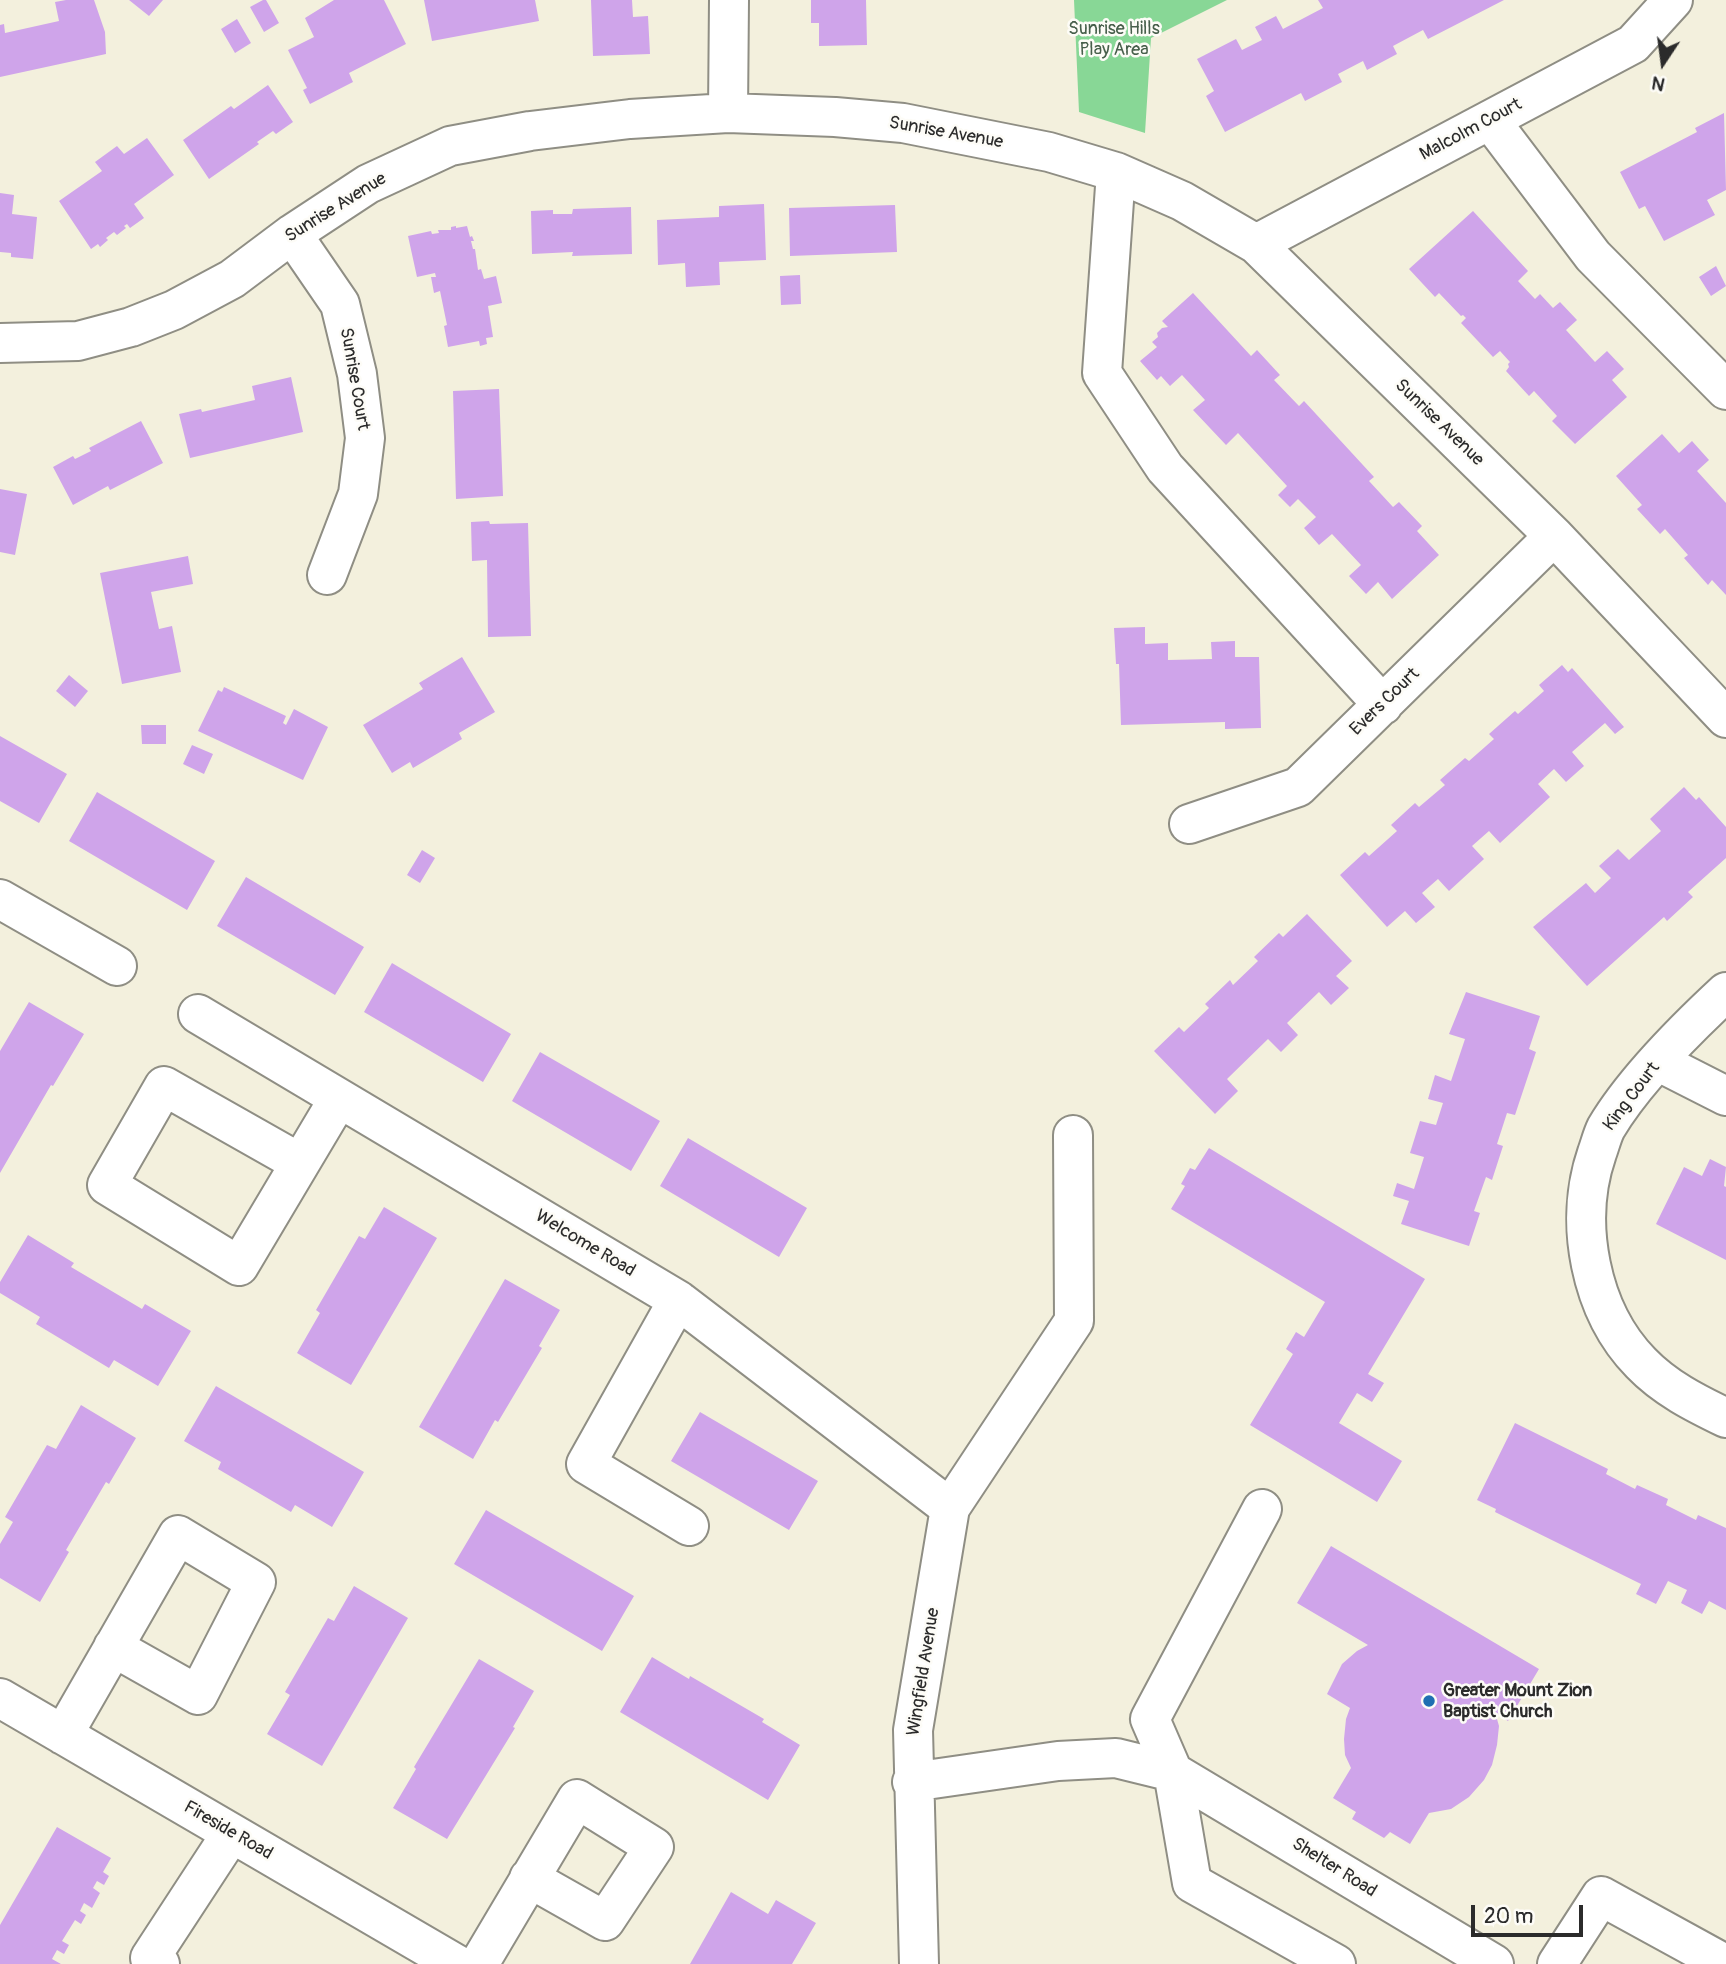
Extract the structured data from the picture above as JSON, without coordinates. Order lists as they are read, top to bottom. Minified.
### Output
{"streets":{"street":["Malcolm Court","Sunrise Avenue","Sunrise Court","Evers Court","King Court","Welcome Road","Wingfield Avenue","Fireside Road","Shelter Road"]},"crossings":[["Malcolm Court","Sunrise Avenue"],["Sunrise Avenue","Sunrise Court"],["Sunrise Avenue","Evers Court"],["Welcome Road","Wingfield Avenue"],["Wingfield Avenue","Shelter Road"]],"parks":["Sunrise Hills Play Area"],"places":["Greater Mount Zion Baptist Church"],"scale_bar":"20 m","north":"bottom"}
